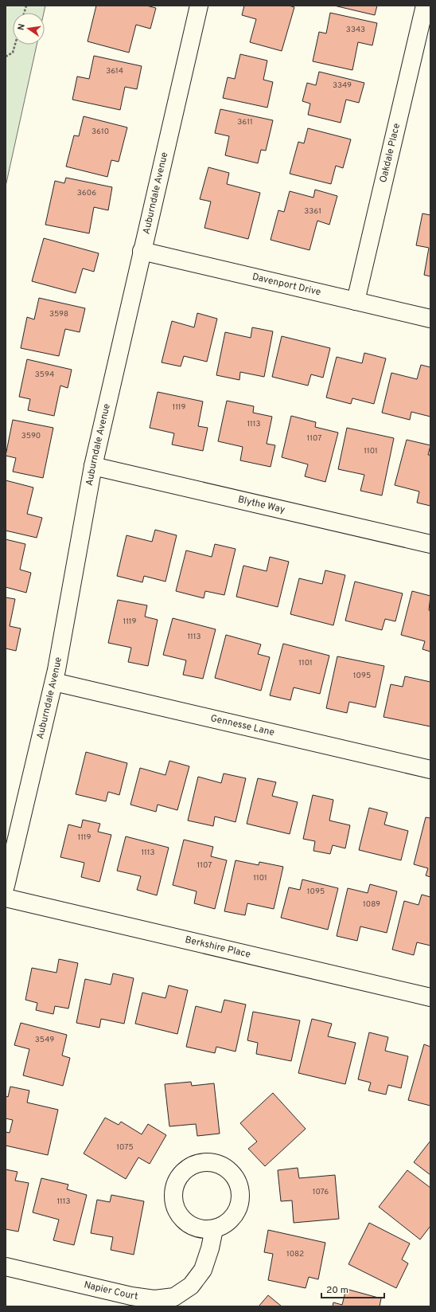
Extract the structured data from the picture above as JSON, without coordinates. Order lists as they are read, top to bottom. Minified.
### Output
{"streets":{"street":["Oakdale Place","Auburndale Avenue","Davenport Drive","Blythe Way","Gennesse Lane","Berkshire Place","Napier Court"]},"crossings":[["Oakdale Place","Davenport Drive"],["Auburndale Avenue","Davenport Drive"],["Auburndale Avenue","Blythe Way"],["Auburndale Avenue","Gennesse Lane"]],"house_numbers":["3343","3614","3349","3611","3610","3606","3361","3598","3594","1119","1113","3590","1107","1101","1119","1113","1101","1095","1119","1113","1107","1101","1095","1089","3549","1075","1076","1113","1082"],"scale_bar":"20 m","north":"left"}
